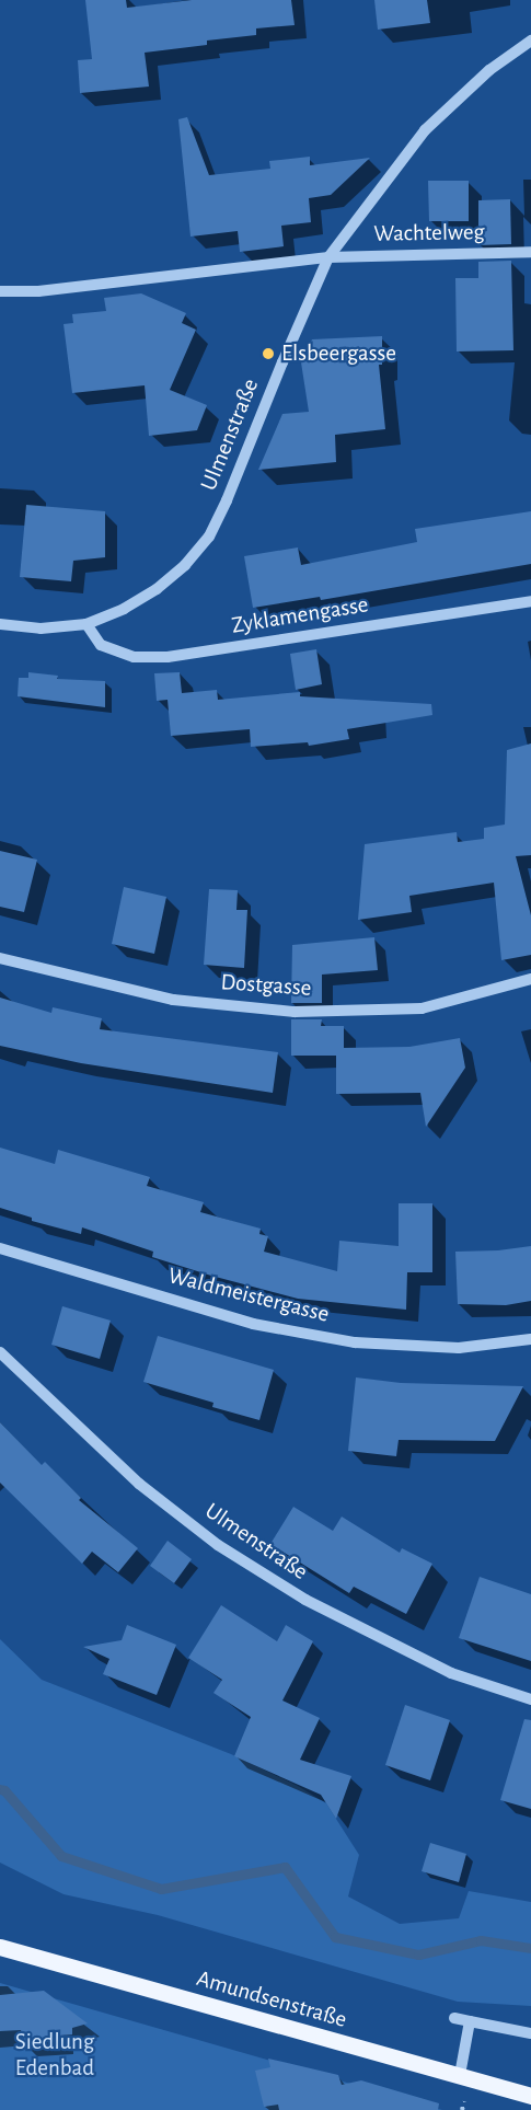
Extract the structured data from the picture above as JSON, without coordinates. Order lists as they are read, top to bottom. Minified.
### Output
{"streets":{"main road":["Amundsenstraße"],"street":["Wachtelweg","Ulmenstraße","Zyklamengasse","Dostgasse","Waldmeistergasse"]},"crossings":[["Wachtelweg","Ulmenstraße"],["Ulmenstraße","Zyklamengasse"]],"parks":["Siedlung Edenbad"],"places":["Elsbeergasse"]}
